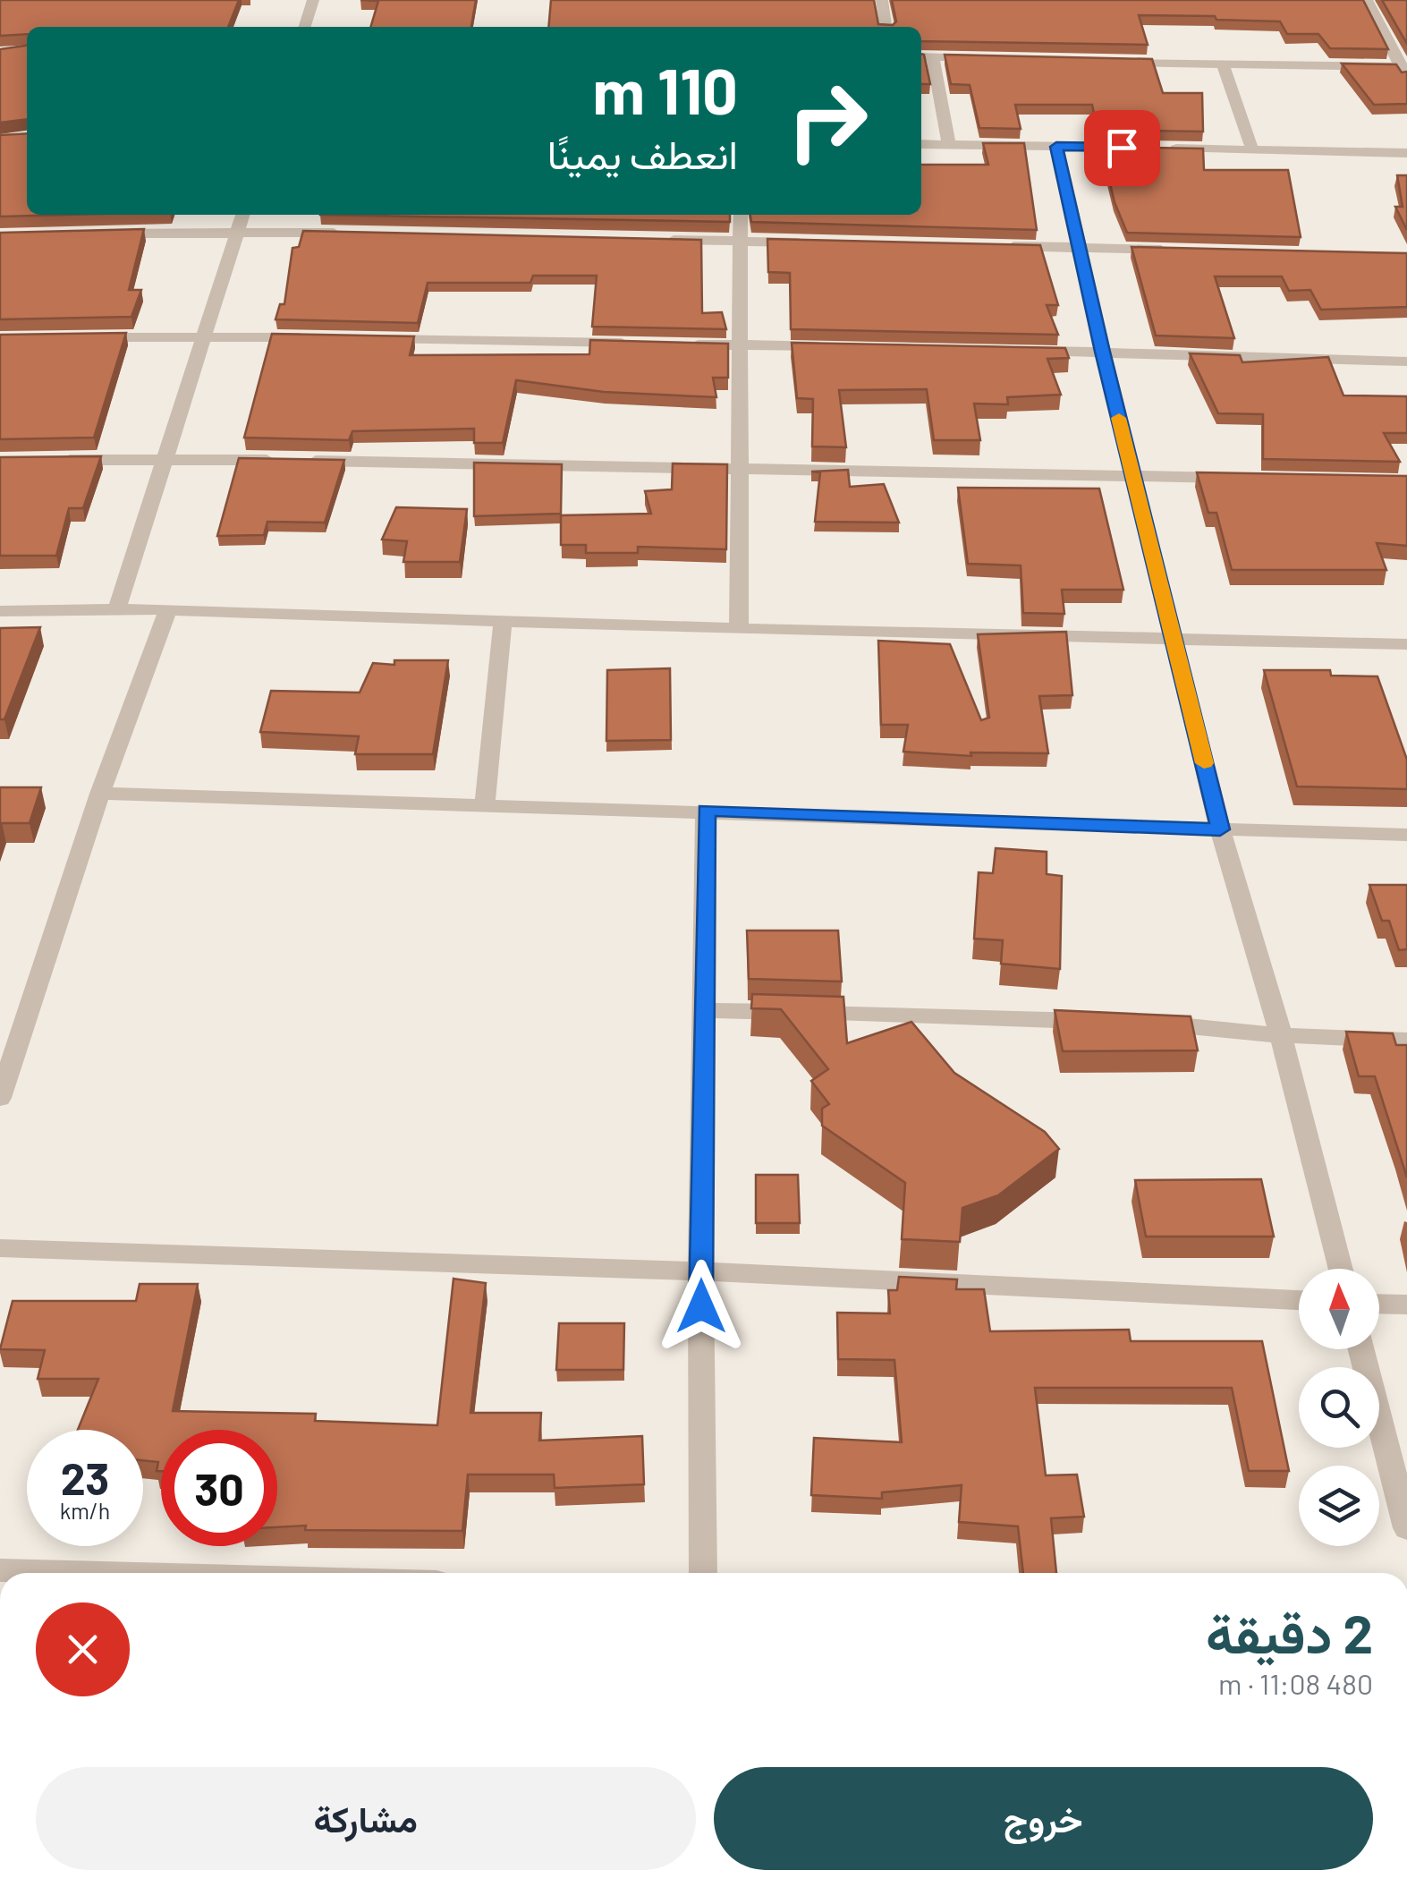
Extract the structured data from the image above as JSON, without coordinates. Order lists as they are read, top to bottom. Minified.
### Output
{"north":"top","page":{"turn":["110 m","انعطف يمينًا"],"speed":"23 km/h","limit":"30","heading":["2 دقيقة","480 m · 11:08"],"buttons":["خروج","مشاركة"]}}
